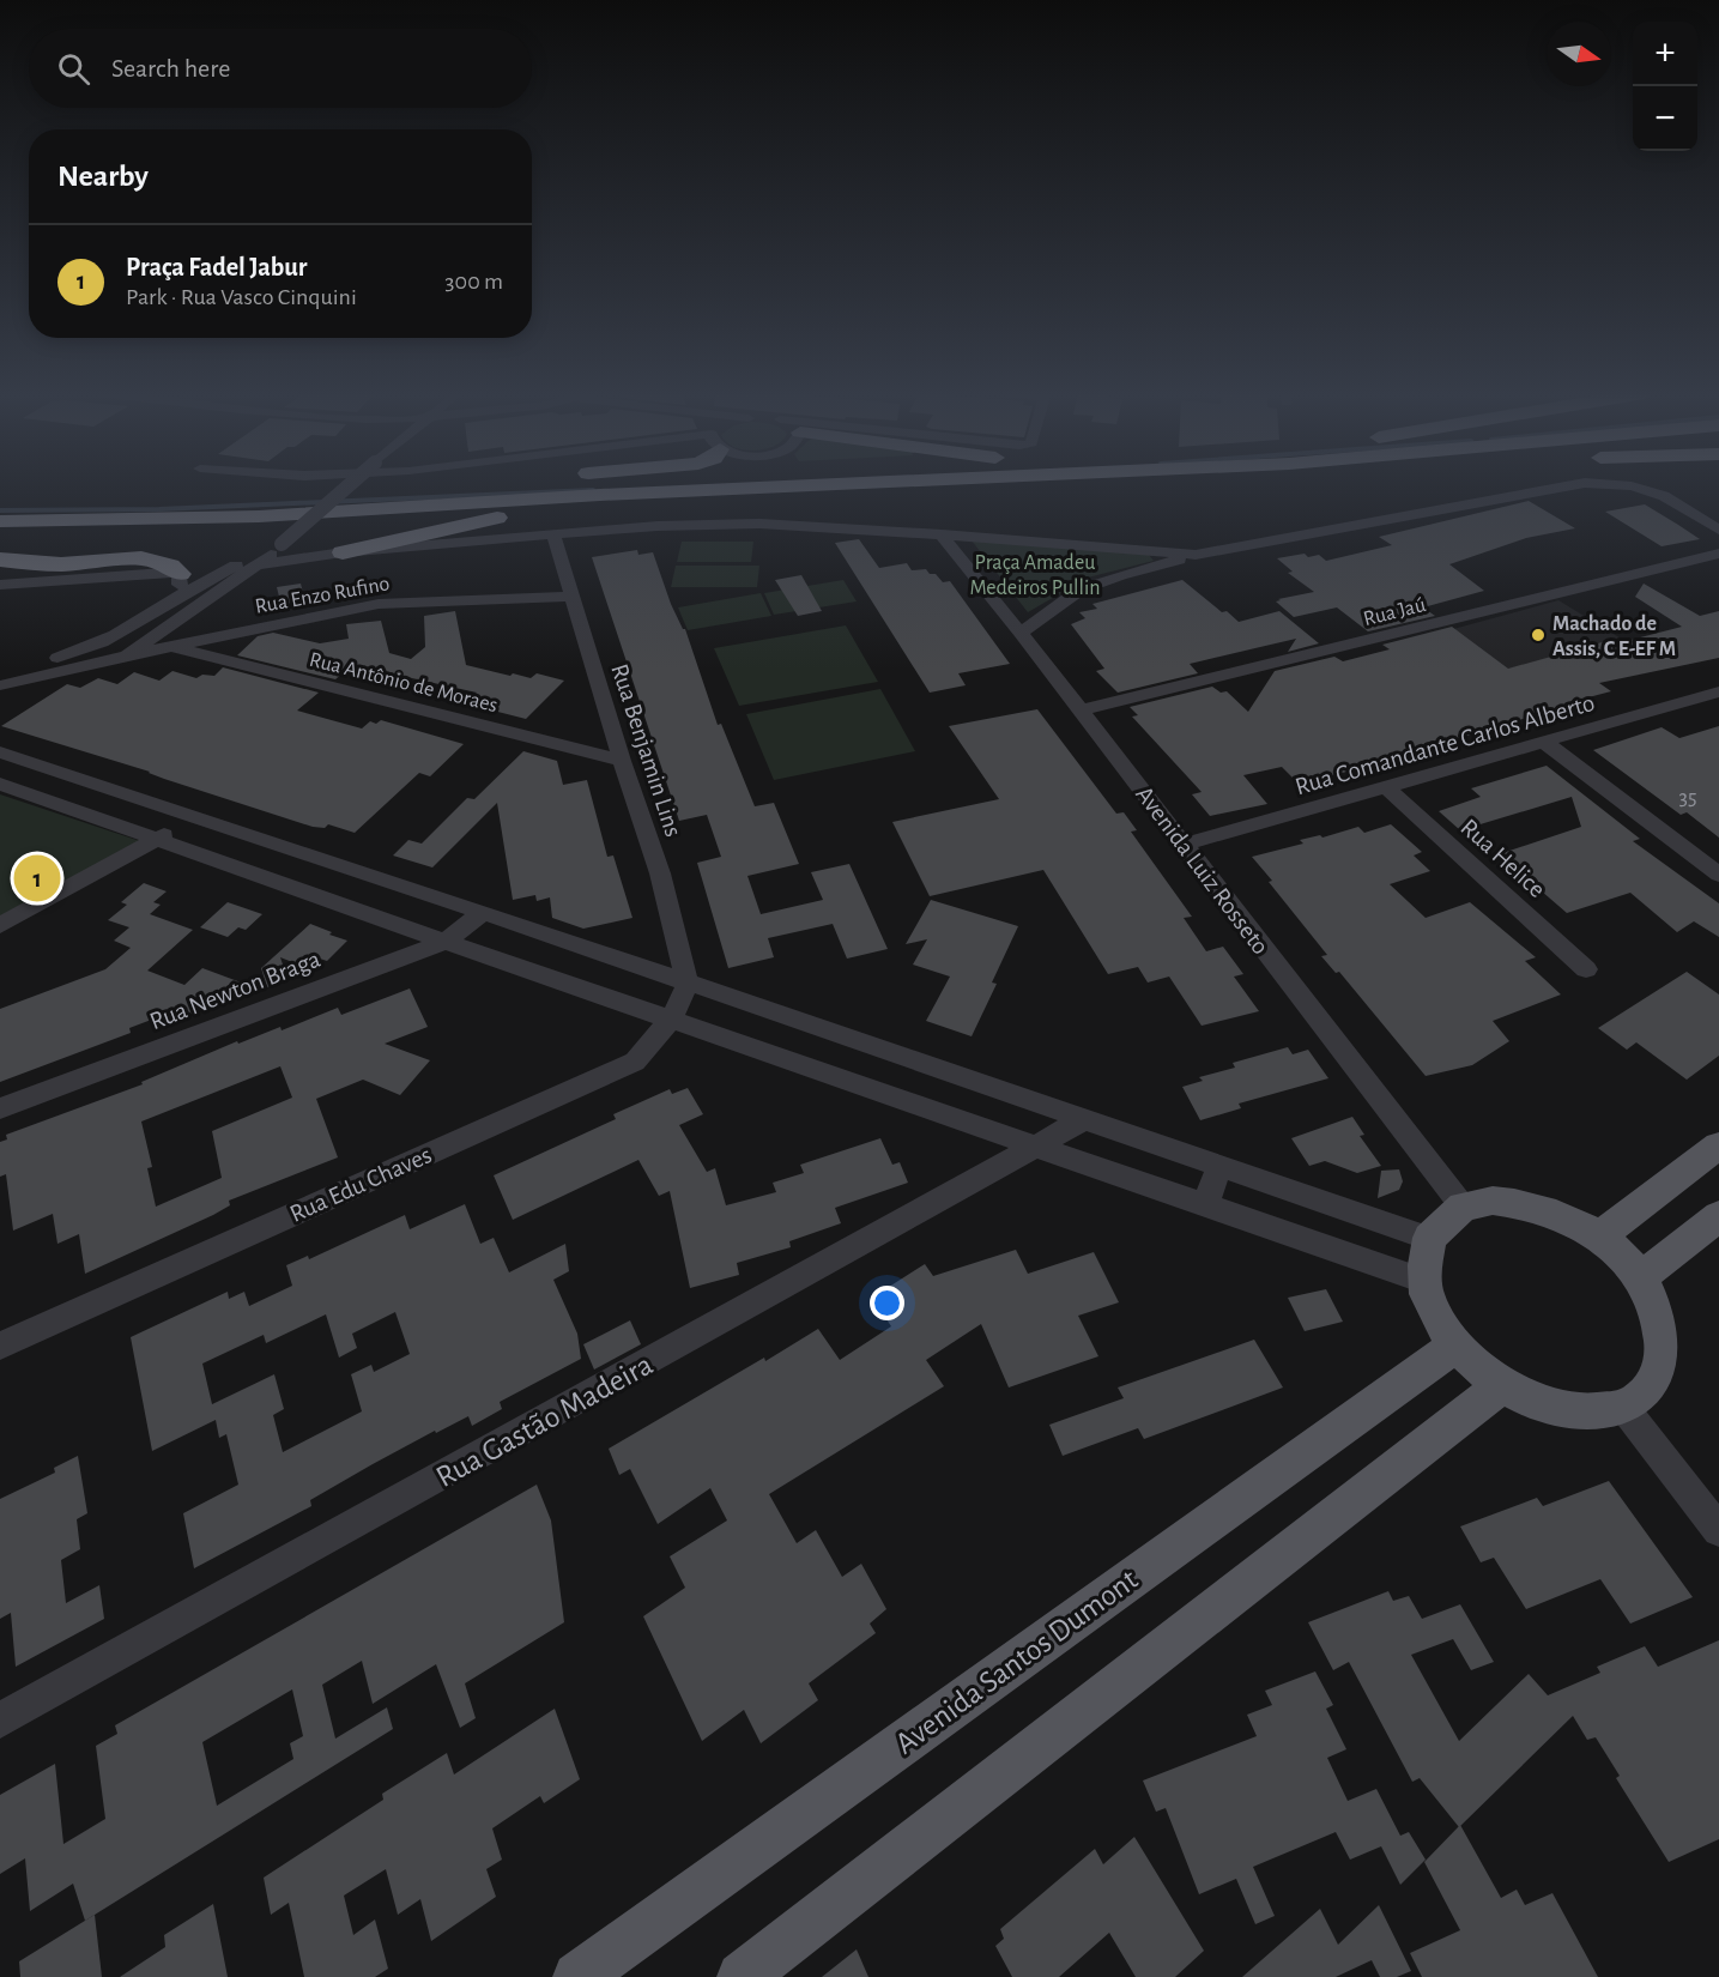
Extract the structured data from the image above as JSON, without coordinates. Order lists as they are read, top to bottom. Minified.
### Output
{"streets":{"main road":["Avenida Santos Dumont"],"street":["Rua Enzo Rufino","Rua Jaú","Rua Antônio de Moraes","Rua Comandante Carlos Alberto","Rua Benjamin Lins","Rua Helice","Avenida Luiz Rosseto","Rua Newton Braga","Rua Edu Chaves","Rua Gastão Madeira"]},"crossings":[["Rua Enzo Rufino","Rua Antônio de Moraes"],["Rua Enzo Rufino","Rua Benjamin Lins"],["Rua Jaú","Avenida Luiz Rosseto"],["Rua Antônio de Moraes","Rua Benjamin Lins"],["Rua Comandante Carlos Alberto","Rua Helice"],["Rua Comandante Carlos Alberto","Avenida Luiz Rosseto"],["Rua Benjamin Lins","Rua Edu Chaves"],["Avenida Luiz Rosseto","Avenida Santos Dumont"]],"parks":["Praça Amadeu Medeiros Pullin"],"places":["Machado de Assis, C E-EF M"],"house_numbers":["35"],"north":"right","page":{"map_buttons":["+","−"],"search":"Search here","heading":"Nearby","list":[{"mark":"1","name":"Praça Fadel Jabur","note":"Park · Rua Vasco Cinquini","value":"300 m"}],"pins":"1"}}
